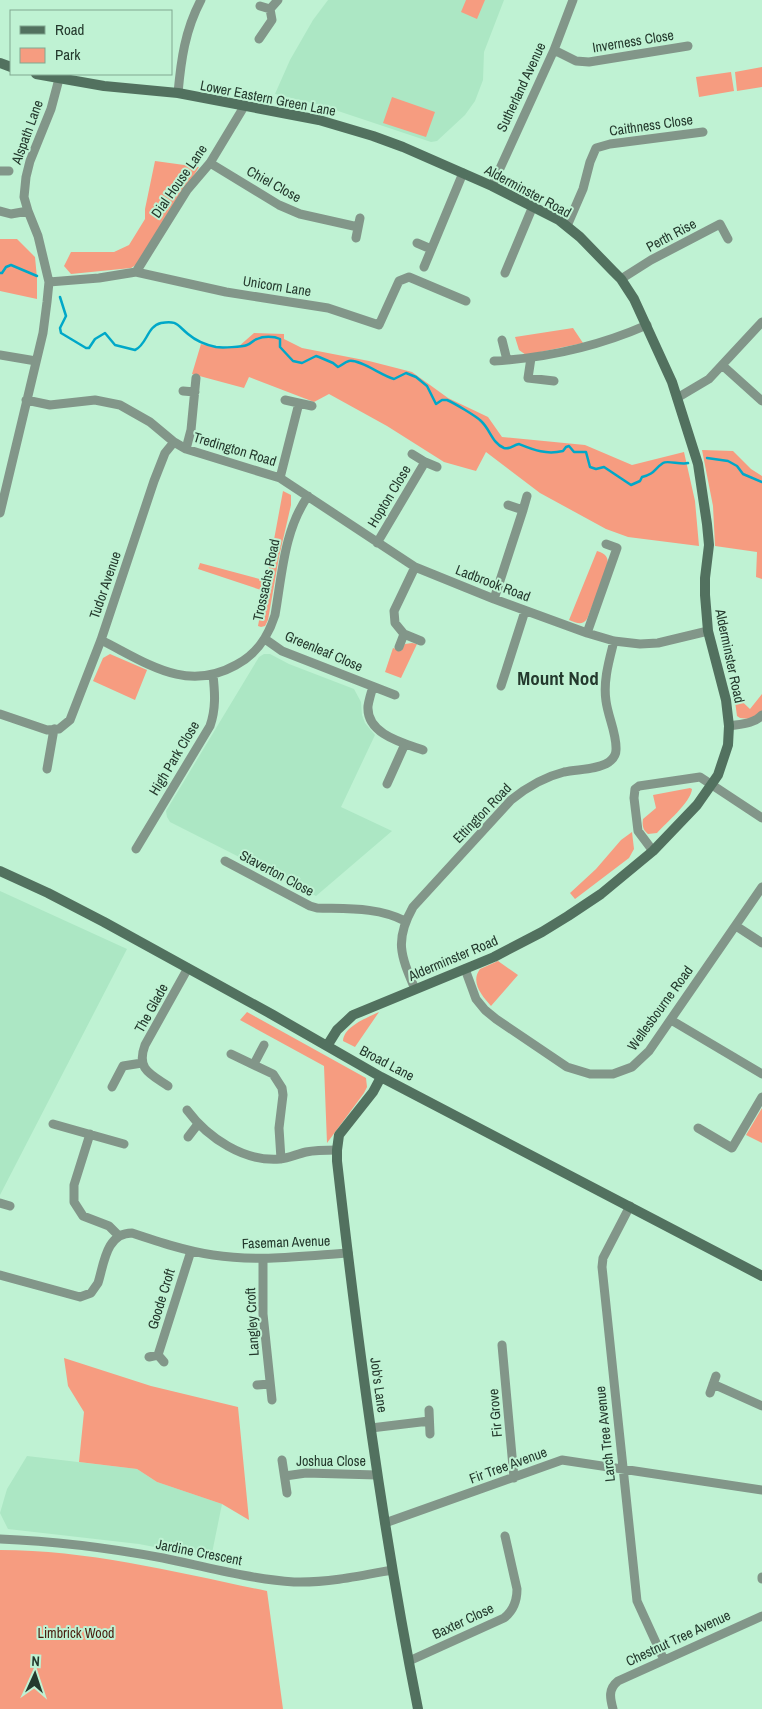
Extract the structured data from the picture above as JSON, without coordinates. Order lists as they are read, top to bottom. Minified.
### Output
{"streets":{"street":["Inverness Close","Sutherland Avenue","Lower Eastern Green Lane","Caithness Close","Alspath Lane","Dial House Lane","Chiel Close","Alderminster Road","Perth Rise","Unicorn Lane","Tredington Road","Hopton Close","Trossachs Road","Ladbrook Road","Tudor Avenue","Greenleaf Close","High Park Close","Ettington Road","Staverton Close","The Glade","Wellesbourne Road","Broad Lane","Faseman Avenue","Goode Croft","Langley Croft","Job's Lane","Fir Grove","Larch Tree Avenue","Joshua Close","Fir Tree Avenue","Jardine Crescent","Baxter Close","Chestnut Tree Avenue"]},"crossings":[["Inverness Close","Sutherland Avenue"],["Sutherland Avenue","Alderminster Road"],["Lower Eastern Green Lane","Alspath Lane"],["Lower Eastern Green Lane","Dial House Lane"],["Lower Eastern Green Lane","Alderminster Road"],["Caithness Close","Alderminster Road"],["Alspath Lane","Unicorn Lane"],["Dial House Lane","Chiel Close"],["Dial House Lane","Unicorn Lane"],["Alderminster Road","Perth Rise"],["Alderminster Road","Ladbrook Road"],["Alderminster Road","Ettington Road"],["Alderminster Road","Wellesbourne Road"],["Alderminster Road","Broad Lane"],["Tredington Road","Ladbrook Road"],["Tredington Road","Tudor Avenue"],["Hopton Close","Ladbrook Road"],["Trossachs Road","Ladbrook Road"],["Trossachs Road","Tudor Avenue"],["Trossachs Road","Greenleaf Close"],["Trossachs Road","High Park Close"],["Ladbrook Road","Ettington Road"],["Ettington Road","Staverton Close"],["The Glade","Broad Lane"],["Broad Lane","Job's Lane"],["Broad Lane","Larch Tree Avenue"],["Faseman Avenue","Goode Croft"],["Faseman Avenue","Langley Croft"],["Faseman Avenue","Job's Lane"],["Job's Lane","Joshua Close"],["Job's Lane","Fir Tree Avenue"],["Job's Lane","Jardine Crescent"],["Job's Lane","Baxter Close"],["Fir Grove","Fir Tree Avenue"],["Larch Tree Avenue","Fir Tree Avenue"],["Larch Tree Avenue","Chestnut Tree Avenue"]],"districts":["Mount Nod"],"parks":["Limbrick Wood"],"legend":["Road","Park"],"north":"top"}
